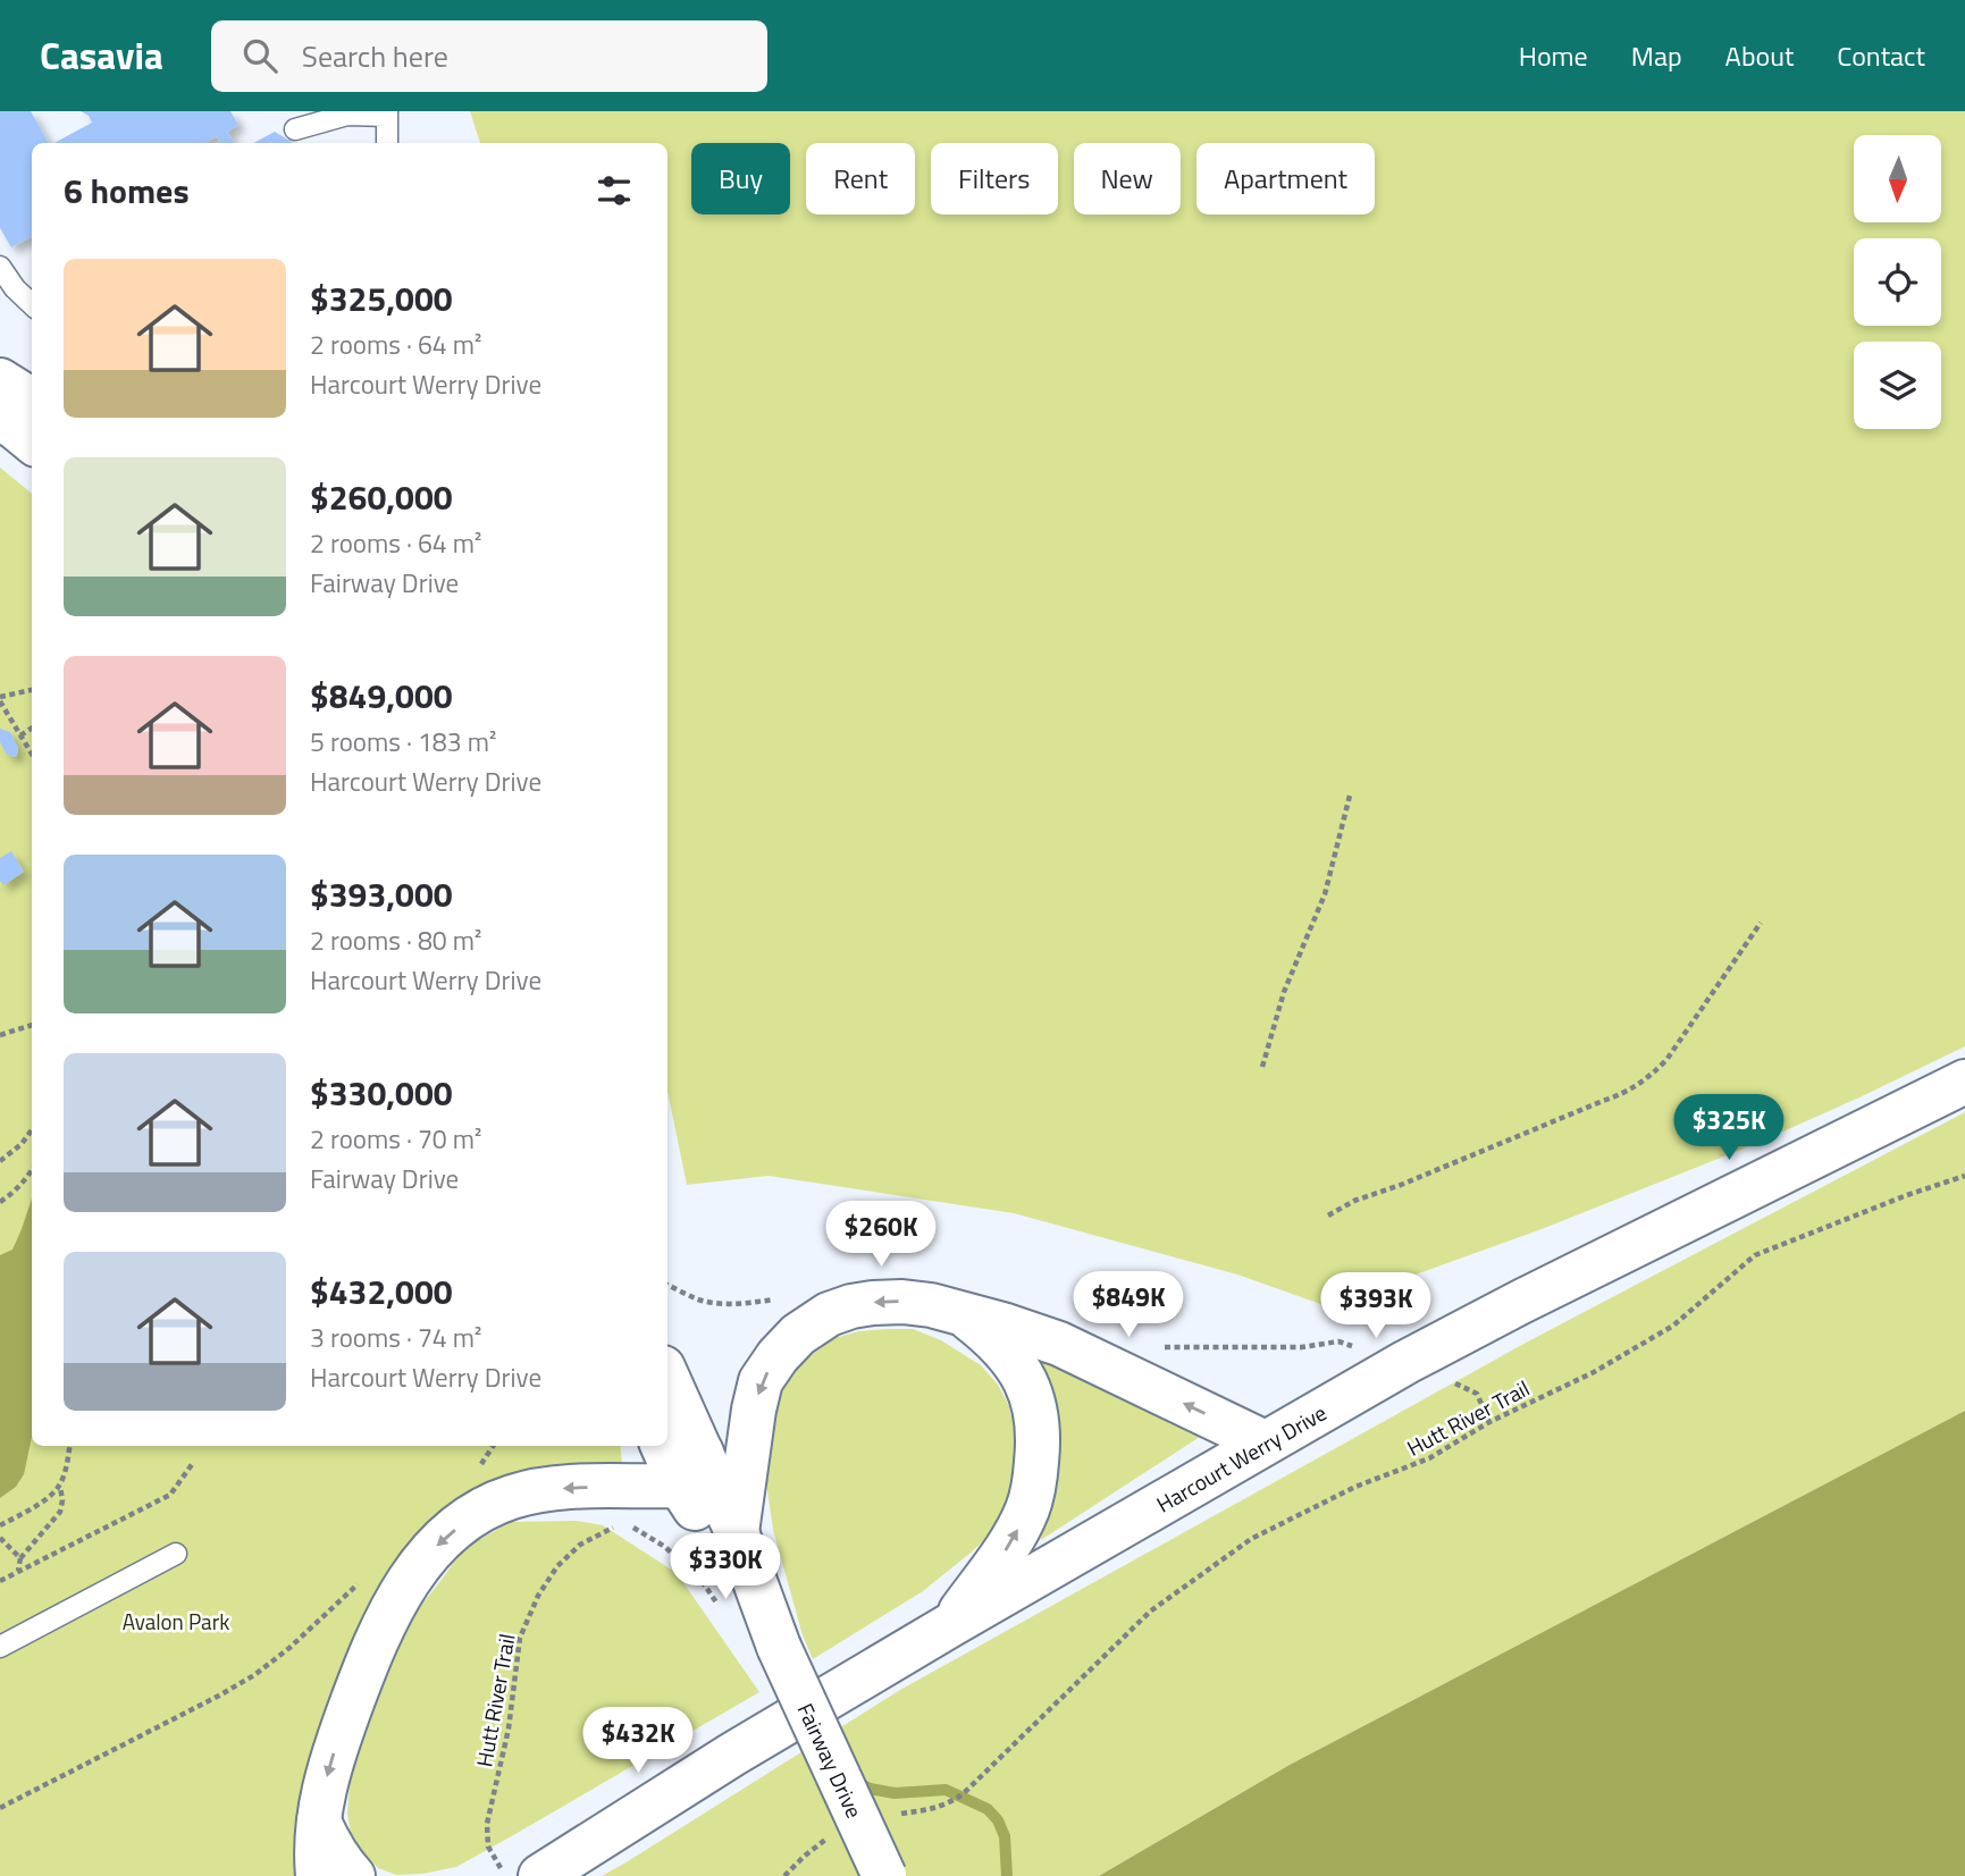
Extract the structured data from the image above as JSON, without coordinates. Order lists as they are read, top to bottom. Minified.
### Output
{"streets":{"main road":["Harcourt Werry Drive","Fairway Drive"],"path":["Hutt River Trail"]},"parks":["Avalon Park"],"north":"bottom","page":{"header":"Casavia","search":"Search here","nav":["Home","Map","About","Contact"],"chip":["Buy","Rent","Filters","New","Apartment"],"heading":"6 homes","list":[{"name":"$325,000","note":"2 rooms · 64 m² · Harcourt Werry Drive"},{"name":"$260,000","note":"2 rooms · 64 m² · Fairway Drive"},{"name":"$849,000","note":"5 rooms · 183 m² · Harcourt Werry Drive"},{"name":"$393,000","note":"2 rooms · 80 m² · Harcourt Werry Drive"},{"name":"$330,000","note":"2 rooms · 70 m² · Fairway Drive"},{"name":"$432,000","note":"3 rooms · 74 m² · Harcourt Werry Drive"}],"price":["$325K","$260K","$849K","$393K","$330K","$432K"]}}
